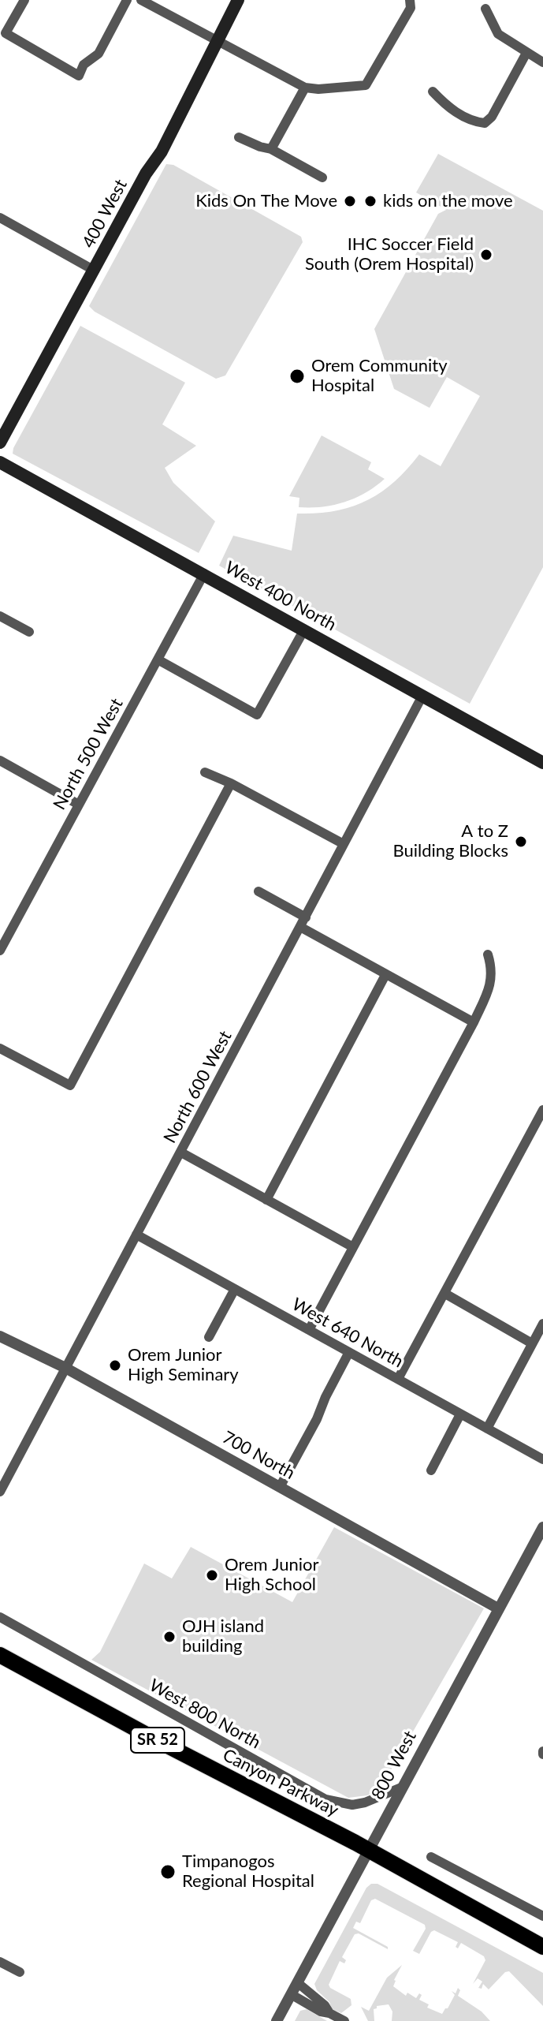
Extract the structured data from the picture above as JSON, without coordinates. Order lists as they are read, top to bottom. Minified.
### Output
{"streets":{"highway":["SR 52","Canyon Parkway"],"main road":["400 West","West 400 North"],"street":["North 500 West","North 600 West","West 640 North","700 North","West 800 North","800 West"]},"crossings":[["West 400 North","North 500 West"],["West 400 North","North 600 West"],["North 600 West","West 640 North"],["North 600 West","700 North"],["700 North","800 West"],["West 800 North","800 West"],["800 West","Canyon Parkway"]],"places":["Kids On The Move","kids on the move","IHC Soccer Field South (Orem Hospital)","Orem Community Hospital","A to Z Building Blocks","Orem Junior High Seminary","Orem Junior High School","OJH island building","Timpanogos Regional Hospital"]}
